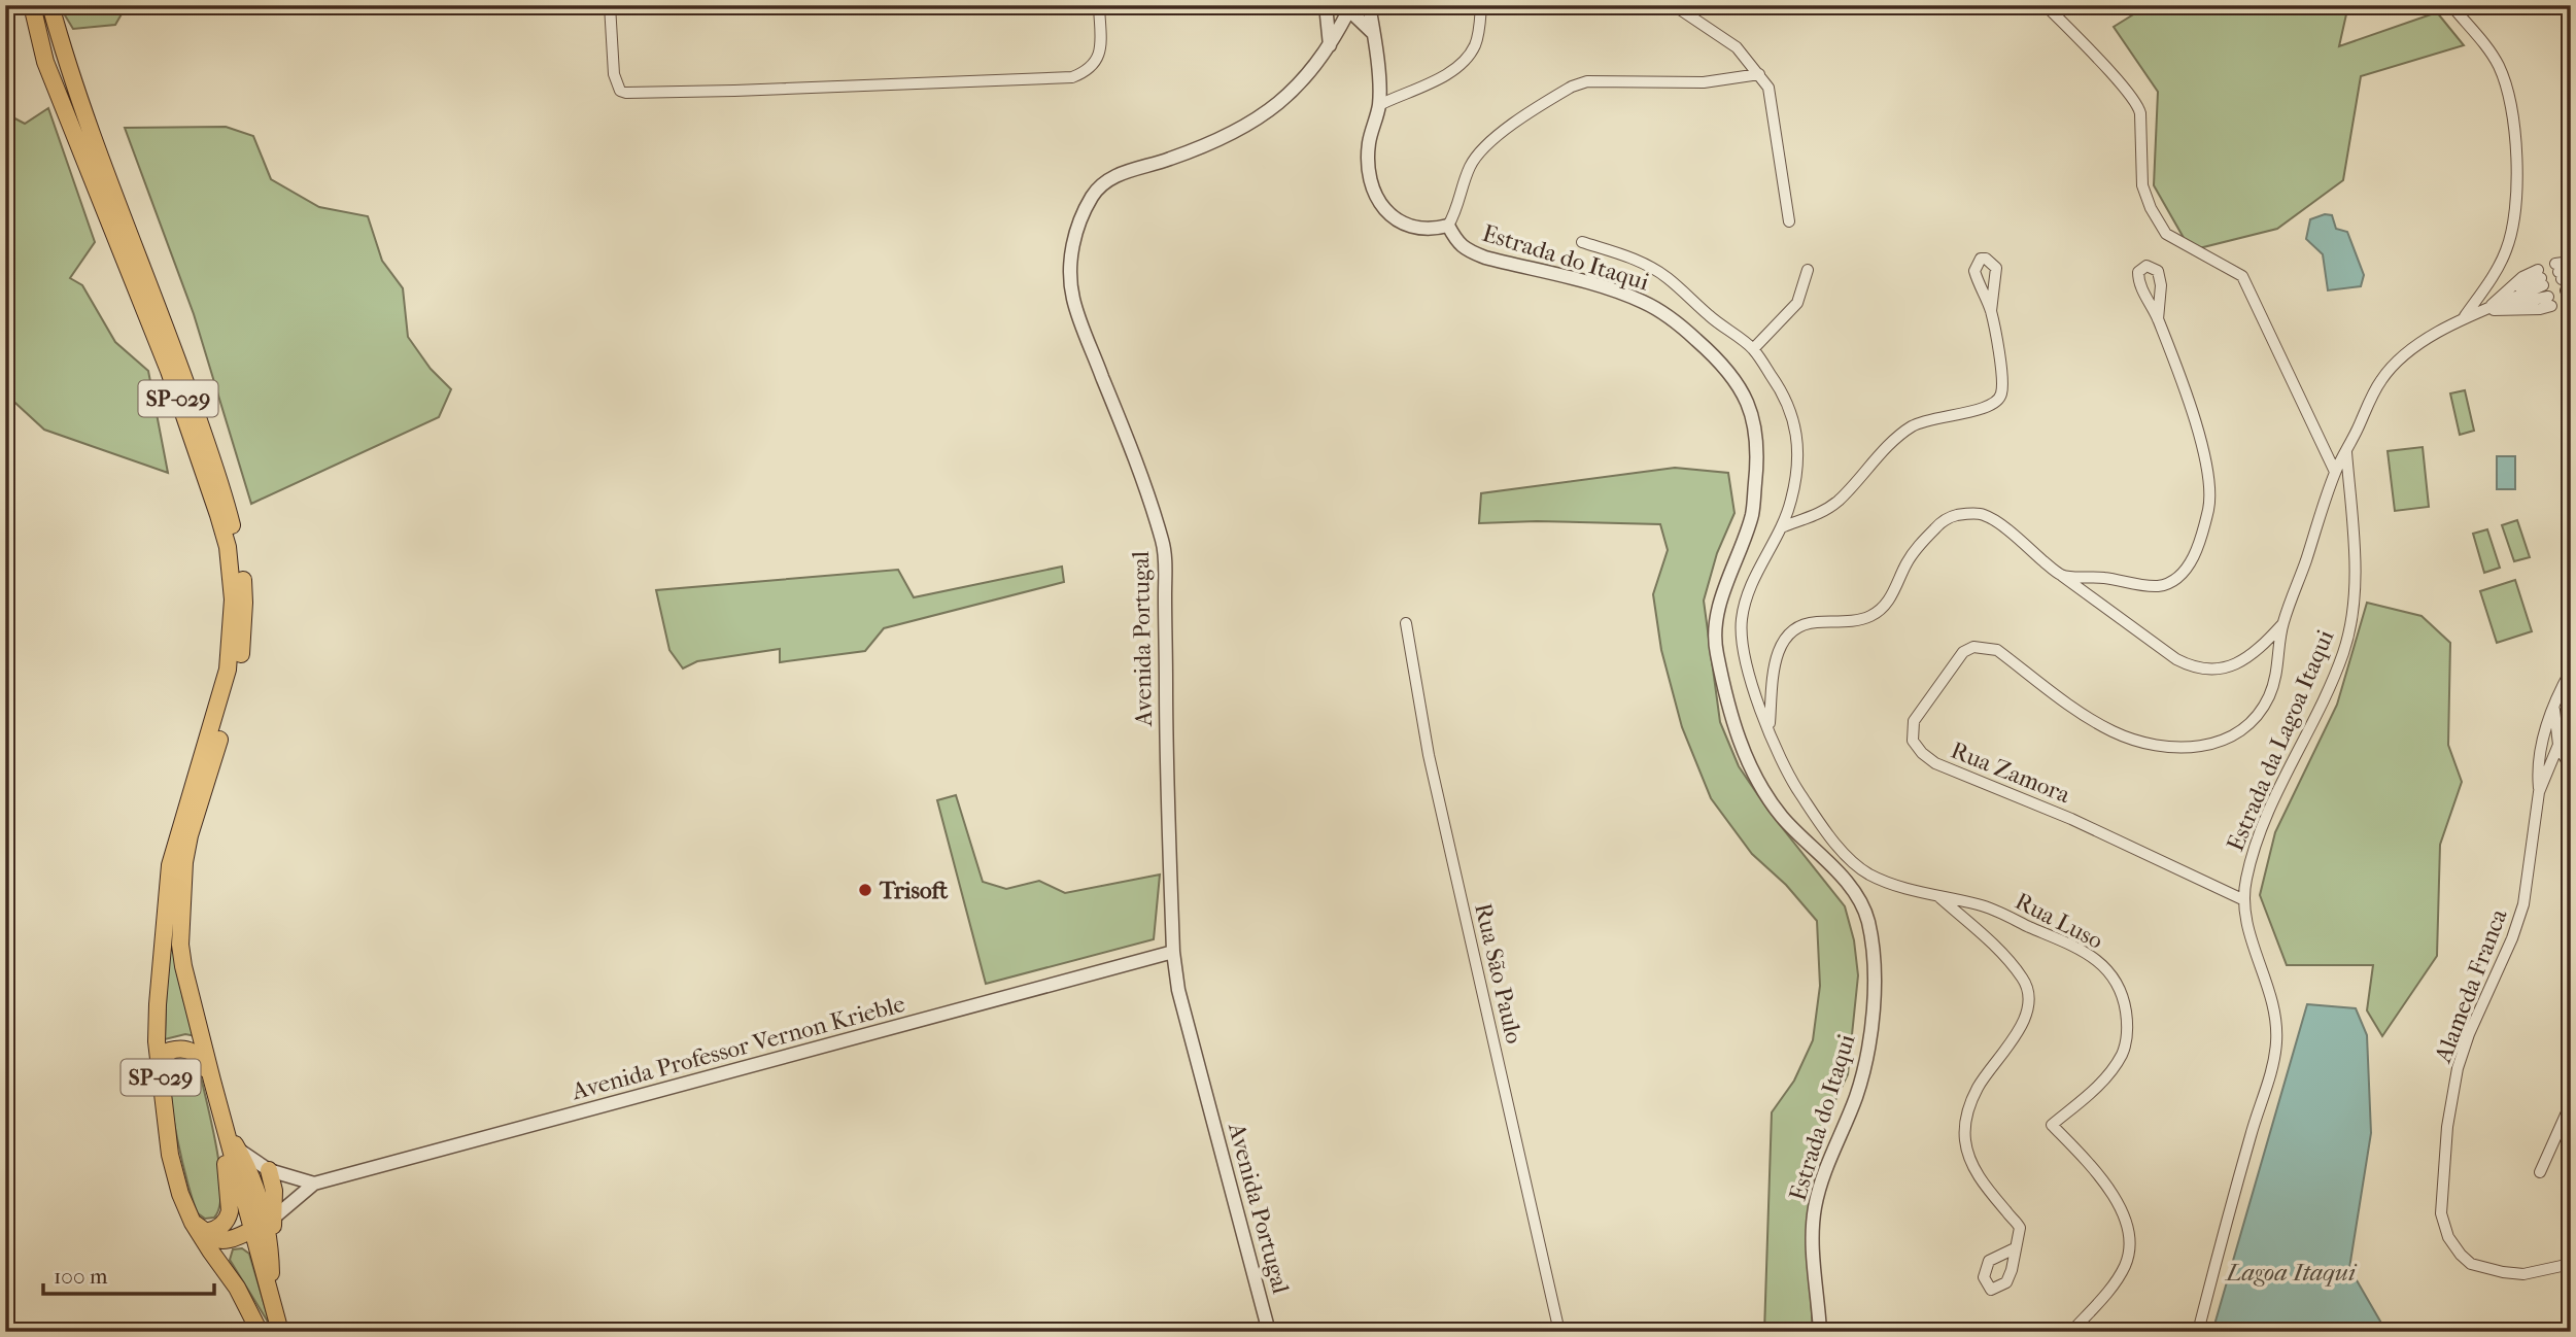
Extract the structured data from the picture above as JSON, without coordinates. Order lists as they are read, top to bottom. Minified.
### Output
{"streets":{"highway":["SP-029"],"street":["Estrada do Itaqui","Avenida Portugal","Estrada da Lagoa Itaqui","Rua Zamora","Rua Luso","Rua São Paulo","Alameda Franca","Avenida Professor Vernon Krieble"]},"crossings":[["SP-029","Avenida Professor Vernon Krieble"],["Avenida Portugal","Avenida Professor Vernon Krieble"],["Estrada da Lagoa Itaqui","Rua Zamora"]],"water":["Lagoa Itaqui"],"places":["Trisoft"],"scale_bar":"100 m"}
